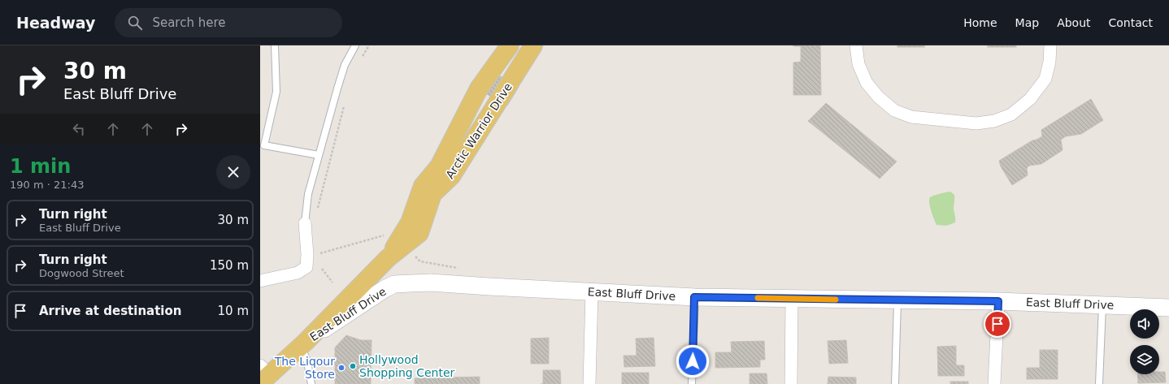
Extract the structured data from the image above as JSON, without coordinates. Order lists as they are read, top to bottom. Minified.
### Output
{"streets":{"main road":["Arctic Warrior Drive"],"street":["East Bluff Drive"]},"crossings":[["Arctic Warrior Drive","East Bluff Drive"]],"places":["Hollywood Shopping Center","The Liqour Store"],"page":{"header":"Headway","search":"Search here","nav":["Home","Map","About","Contact"],"turn":["30 m","East Bluff Drive"],"heading":["1 min","190 m · 21:43"],"list":[{"name":"Turn right","note":"East Bluff Drive","value":"30 m"},{"name":"Turn right","note":"Dogwood Street","value":"150 m"},{"name":"Arrive at destination","value":"10 m"}]}}
